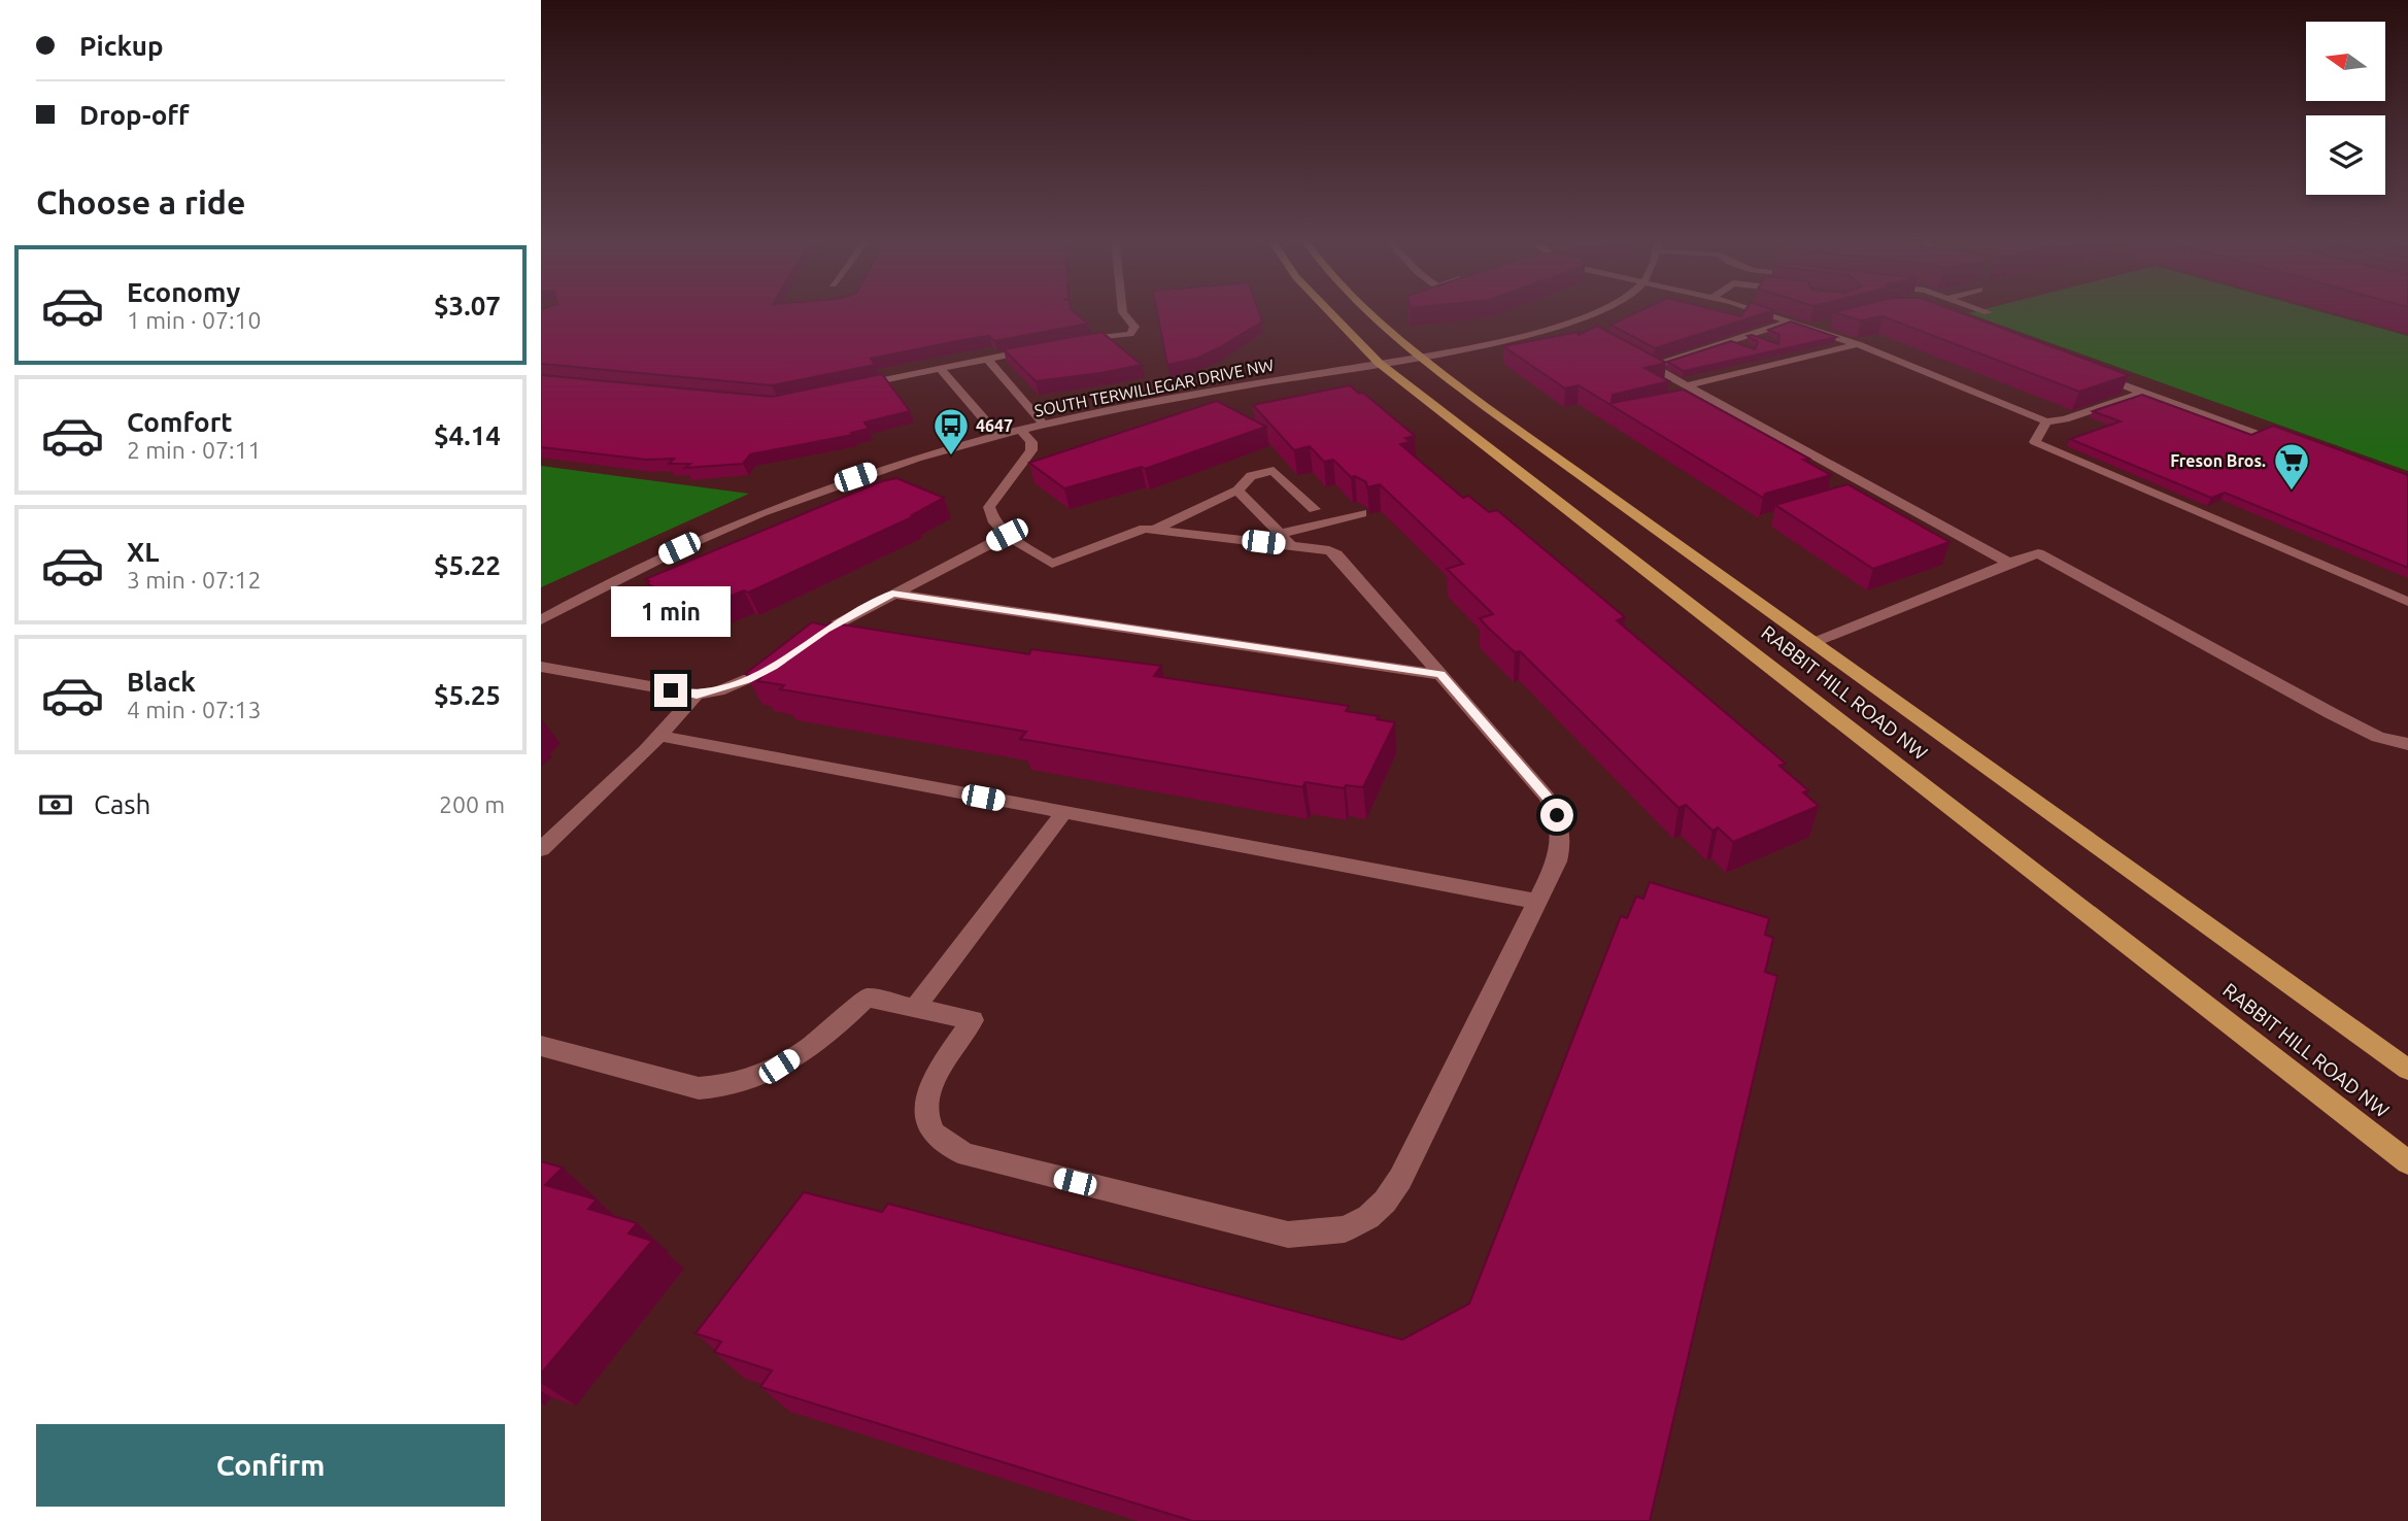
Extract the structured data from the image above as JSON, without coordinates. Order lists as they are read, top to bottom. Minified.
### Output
{"streets":{"main road":["RABBIT HILL ROAD NW"],"street":["SOUTH TERWILLEGAR DRIVE NW"]},"crossings":[["SOUTH TERWILLEGAR DRIVE NW","RABBIT HILL ROAD NW"]],"places":{"bus stop":["4647"],"supermarket":["Freson Bros."]},"north":"left","page":{"banner":["Pickup","Drop-off"],"heading":"Choose a ride","list":[{"name":"Economy","note":"1 min · 07:10","value":"$3.07"},{"name":"Comfort","note":"2 min · 07:11","value":"$4.14"},{"name":"XL","note":"3 min · 07:12","value":"$5.22"},{"name":"Black","note":"4 min · 07:13","value":"$5.25"}],"bubble":"1 min","pay":["Cash","200 m"],"buttons":"Confirm"}}
